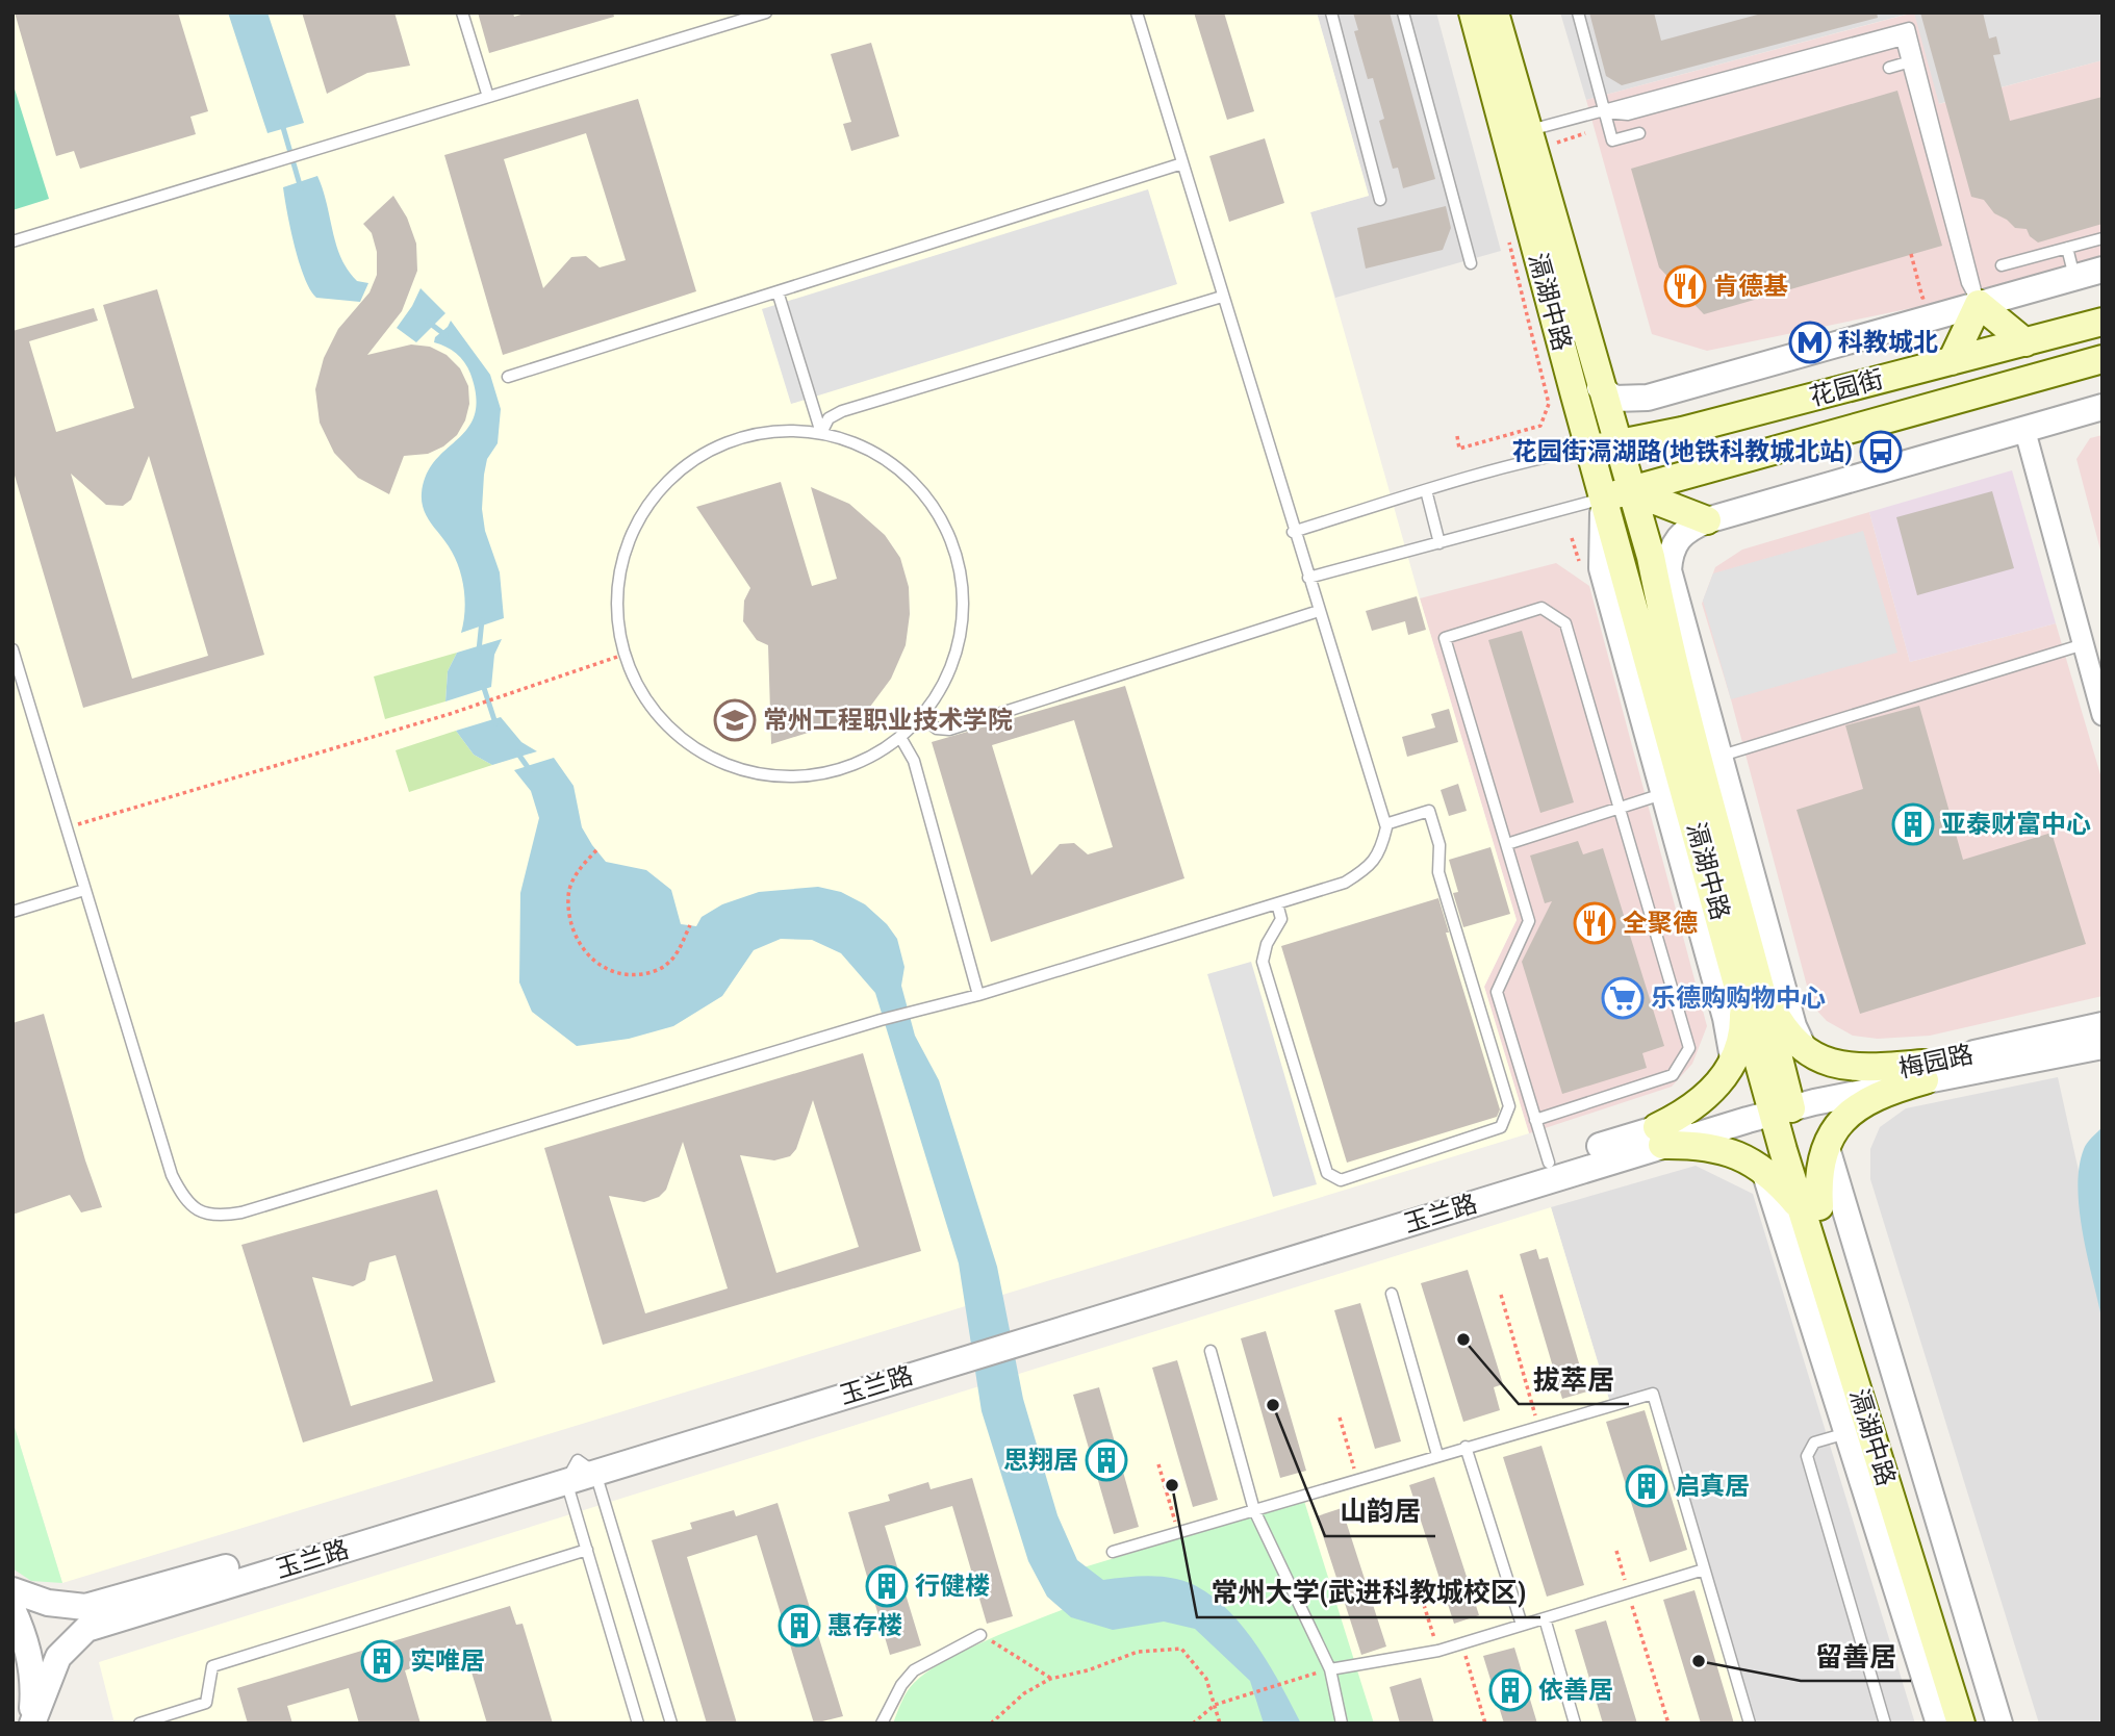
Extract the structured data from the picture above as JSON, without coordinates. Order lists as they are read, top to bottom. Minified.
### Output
{"streets":{"main road":["滆湖中路","花园街"],"street":["梅园路","玉兰路"]},"crossings":[["滆湖中路","花园街"],["滆湖中路","梅园路"],["滆湖中路","玉兰路"],["梅园路","玉兰路"]],"places":{"restaurant":["肯德基","全聚德"],"metro station":["科教城北"],"bus stop":["花园街滆湖路(地铁科教城北站)"],"school or university":["常州工程职业技术学院"],"building":["亚泰财富中心","思翔居","启真居","行健楼","惠存楼","实唯居","依善居"],"supermarket":["乐德购购物中心"],"other":["拔萃居","山韵居","常州大学(武进科教城校区)","留善居"]}}
